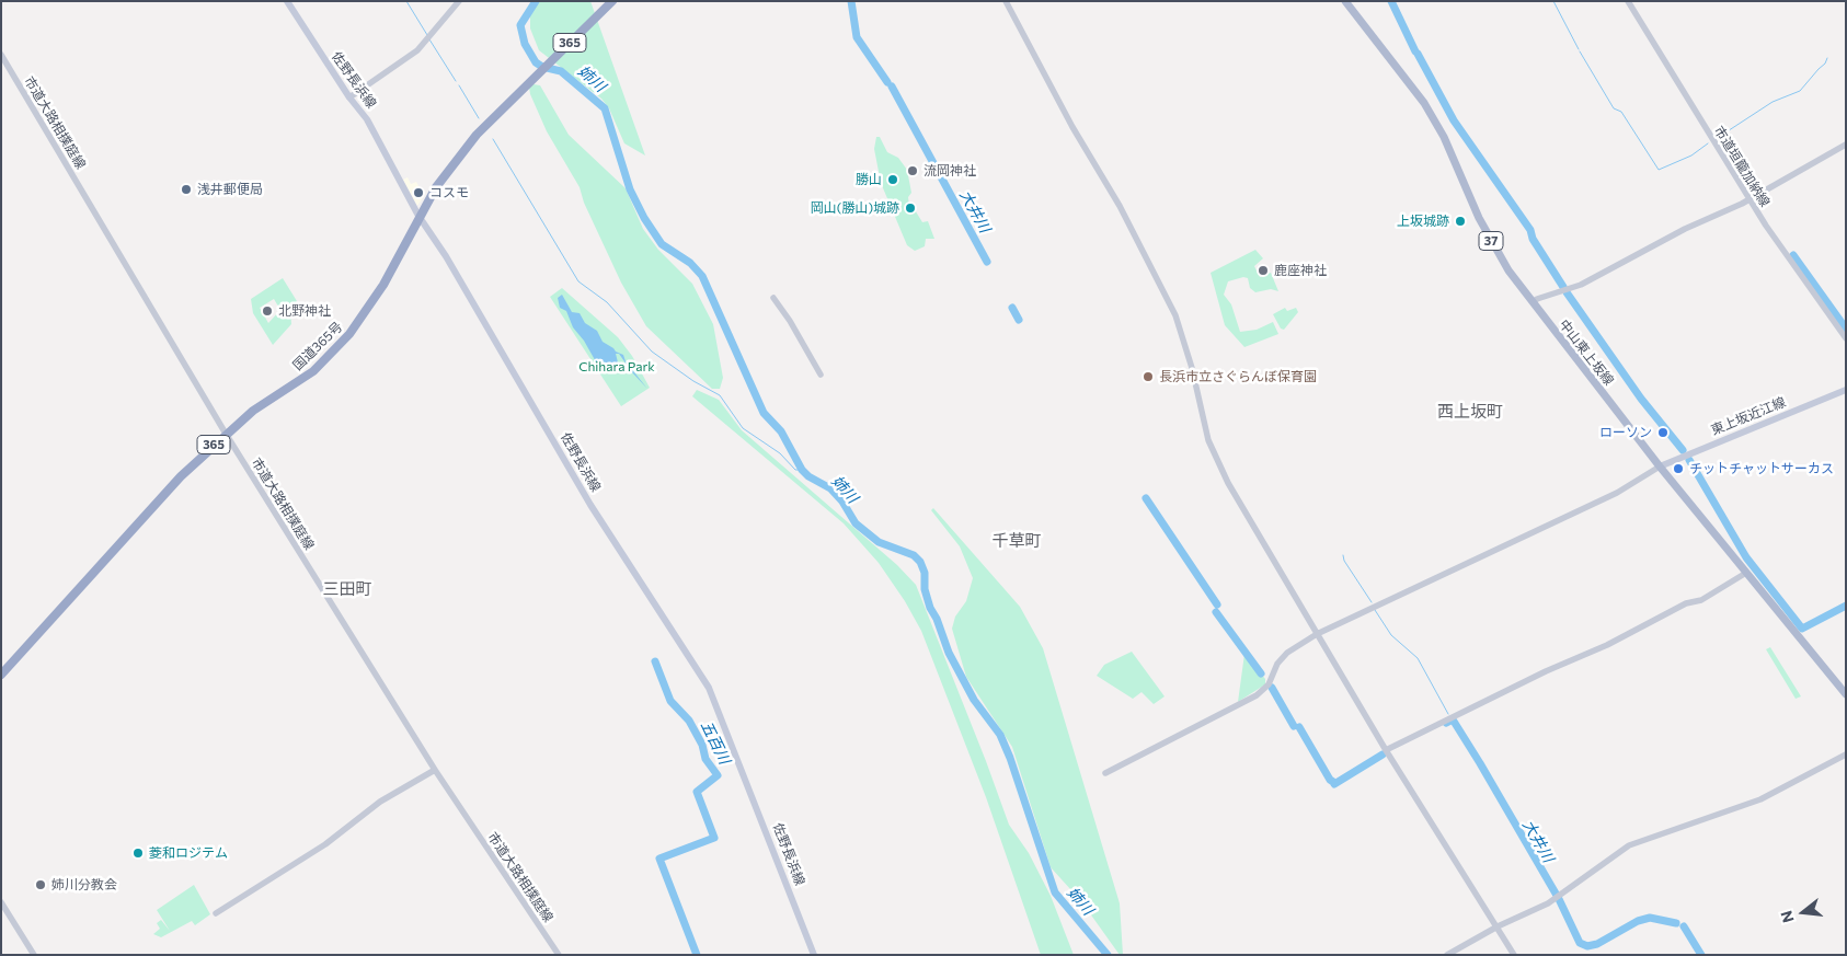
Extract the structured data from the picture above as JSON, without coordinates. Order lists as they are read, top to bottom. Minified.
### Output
{"streets":{"highway":["365","国道365号"],"main road":["佐野長浜線","37","中山東上坂線","東上坂近江線"],"street":["市道大路相撲庭線","市道垣籠加納線"]},"crossings":[["佐野長浜線","国道365号"],["市道大路相撲庭線","国道365号"],["中山東上坂線","東上坂近江線"]],"districts":["西上坂町","千草町","三田町"],"water":["姉川","大井川","五百川"],"parks":["Chihara Park"],"places":["流岡神社","勝山","浅井郵便局","コスモ","岡山(勝山)城跡","上坂城跡","鹿座神社","北野神社","長浜市立さぐらんぼ保育園","ローソン","チットチャットサーカス","菱和ロジテム","姉川分教会"],"north":"left"}
